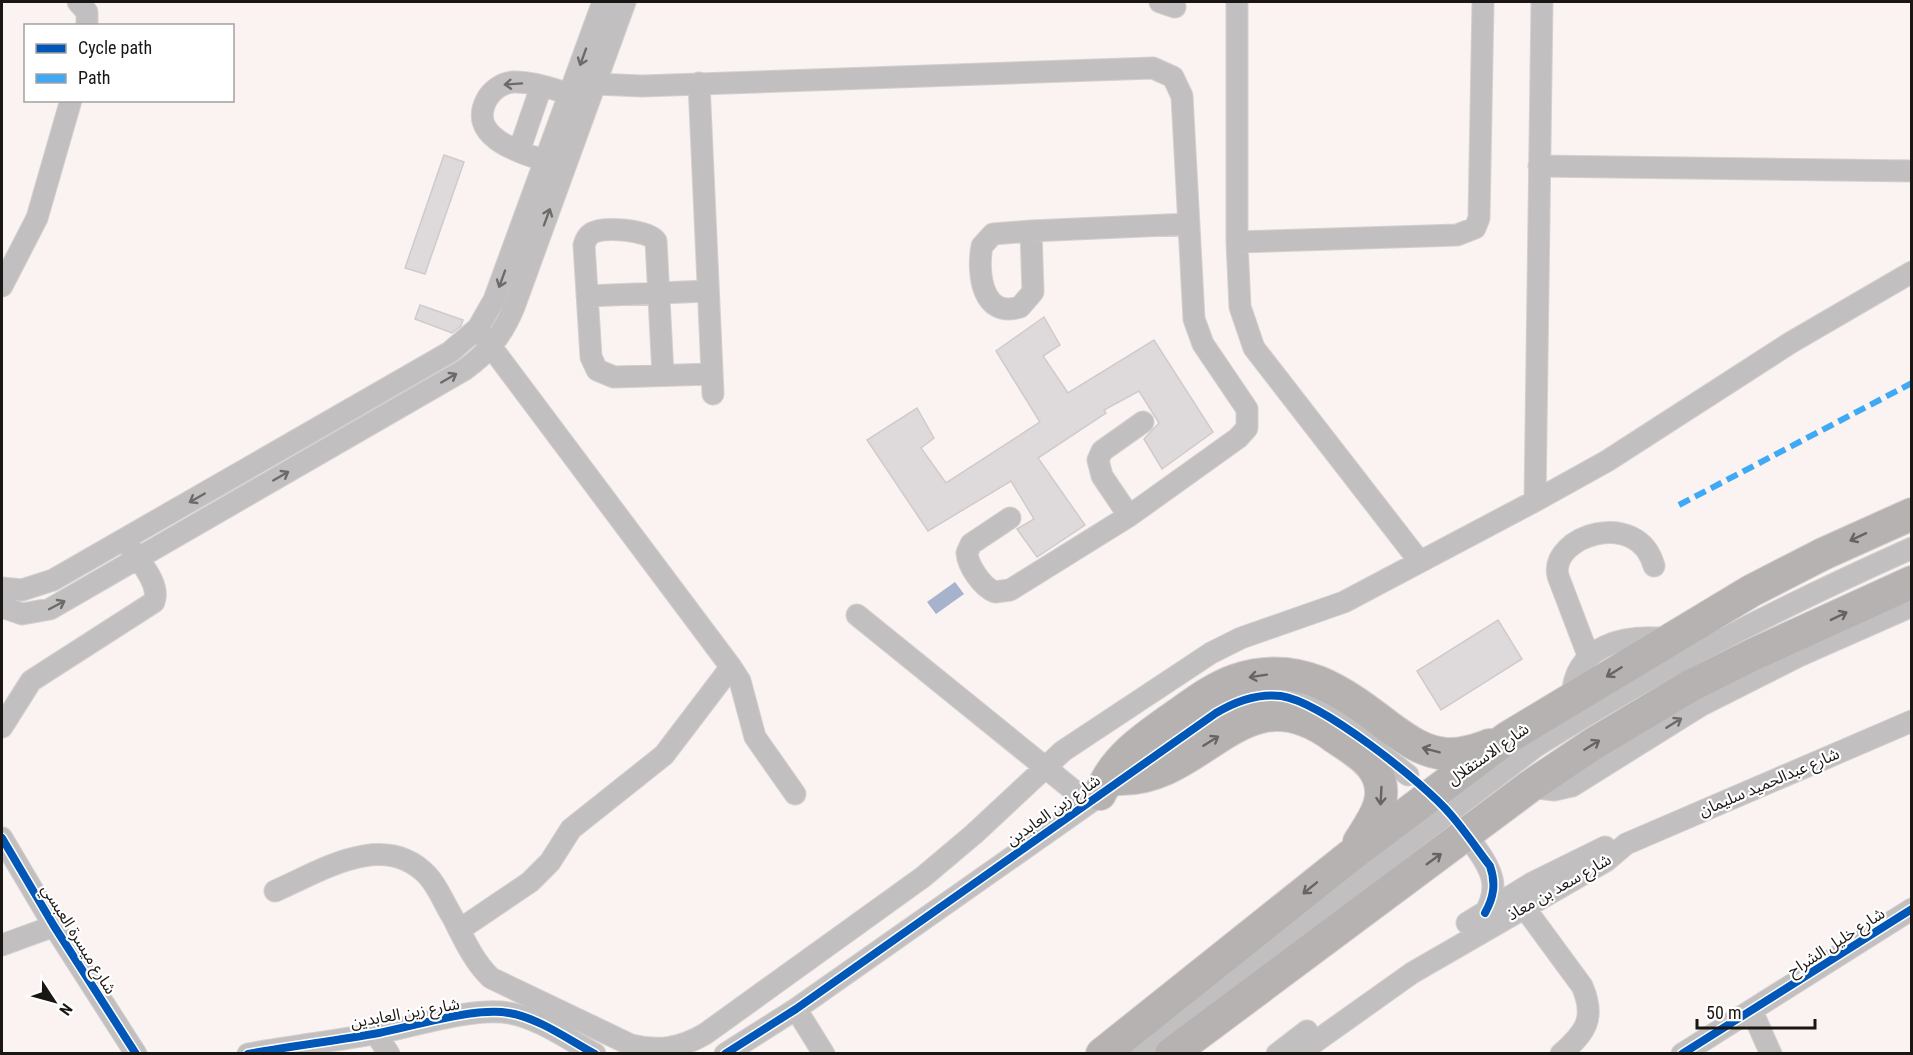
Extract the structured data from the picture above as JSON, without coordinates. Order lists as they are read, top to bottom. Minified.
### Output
{"streets":{"highway":["شارع الاستقلال"],"street":["شارع عبدالحميد سليمان","شارع زين العابدين","شارع سعد بن معاذ","شارع ميسرة العبسي","شارع خليل الشراح"]},"crossings":[["شارع عبدالحميد سليمان","شارع سعد بن معاذ"]],"legend":["Cycle path","Path"],"scale_bar":"50 m","north":"bottom right"}
